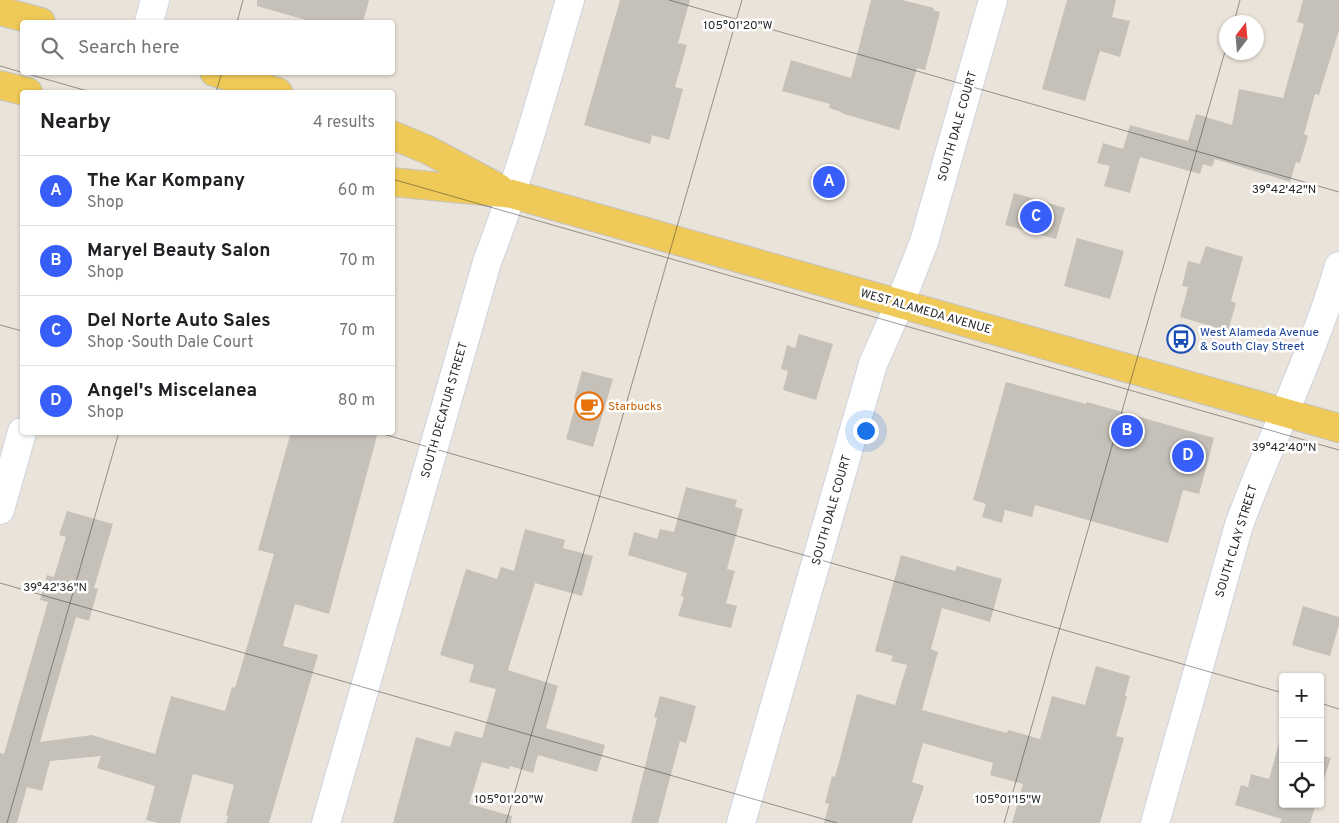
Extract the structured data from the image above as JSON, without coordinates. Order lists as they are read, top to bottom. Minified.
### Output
{"streets":{"main road":["WEST ALAMEDA AVENUE"],"street":["SOUTH DALE COURT","SOUTH DECATUR STREET","SOUTH CLAY STREET"]},"crossings":[["SOUTH DALE COURT","WEST ALAMEDA AVENUE"],["WEST ALAMEDA AVENUE","SOUTH DECATUR STREET"],["WEST ALAMEDA AVENUE","SOUTH CLAY STREET"]],"places":{"bus stop":["West Alameda Avenue & South Clay Street"],"cafe":["Starbucks"]},"north":"top","page":{"search":"Search here","heading":["Nearby","4 results"],"list":[{"mark":"A","name":"The Kar Kompany","note":"Shop","value":"60 m"},{"mark":"B","name":"Maryel Beauty Salon","note":"Shop","value":"70 m"},{"mark":"C","name":"Del Norte Auto Sales","note":"Shop · South Dale Court","value":"70 m"},{"mark":"D","name":"Angel's Miscelanea","note":"Shop","value":"80 m"}],"pins":["A","C","B","D"],"map_buttons":["+","−"]},"coordinates":["105°01'20\"W","39°42'42\"N","39°42'40\"N","39°42'36\"N","105°01'15\"W"]}
